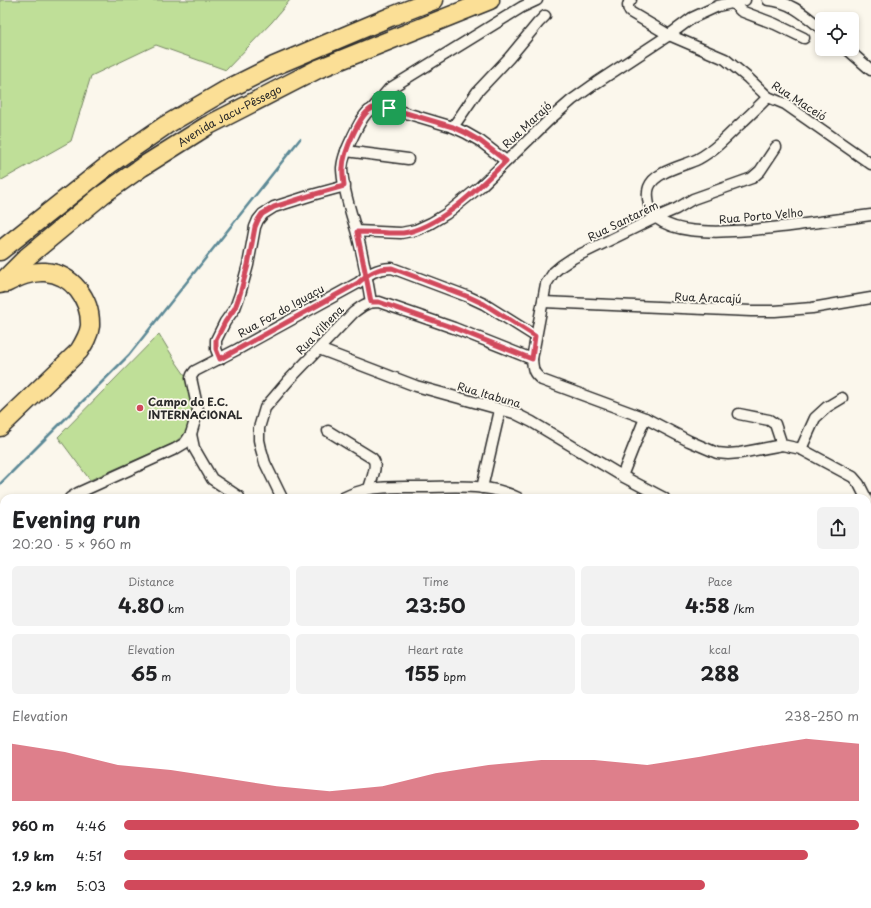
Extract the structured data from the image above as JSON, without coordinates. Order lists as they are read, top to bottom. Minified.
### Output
{"streets":{"highway":["Avenida Jacu-Pêssego"],"street":["Rua Maceió","Rua Marajó","Rua Porto Velho","Rua Santarém","Rua Aracajú","Rua Foz do Iguaçu","Rua Vilhena","Rua Itabuna"]},"crossings":[["Rua Maceió","Rua Marajó"],["Rua Porto Velho","Rua Santarém"],["Rua Santarém","Rua Aracajú"],["Rua Santarém","Rua Foz do Iguaçu"],["Rua Vilhena","Rua Itabuna"]],"places":["Campo do E.C. INTERNACIONAL"],"page":{"heading":["Evening run","20:20 · 5 × 960 m"],"stats":[["Distance","4.80 km"],["Time","23:50"],["Pace","4:58 /km"],["Elevation","65 m"],["Heart rate","155 bpm"],["kcal","288"]],"chart":["Elevation","238–250 m"],"list":[{"name":"960 m","note":"4:46"},{"name":"1.9 km","note":"4:51"},{"name":"2.9 km","note":"5:03"}]}}
